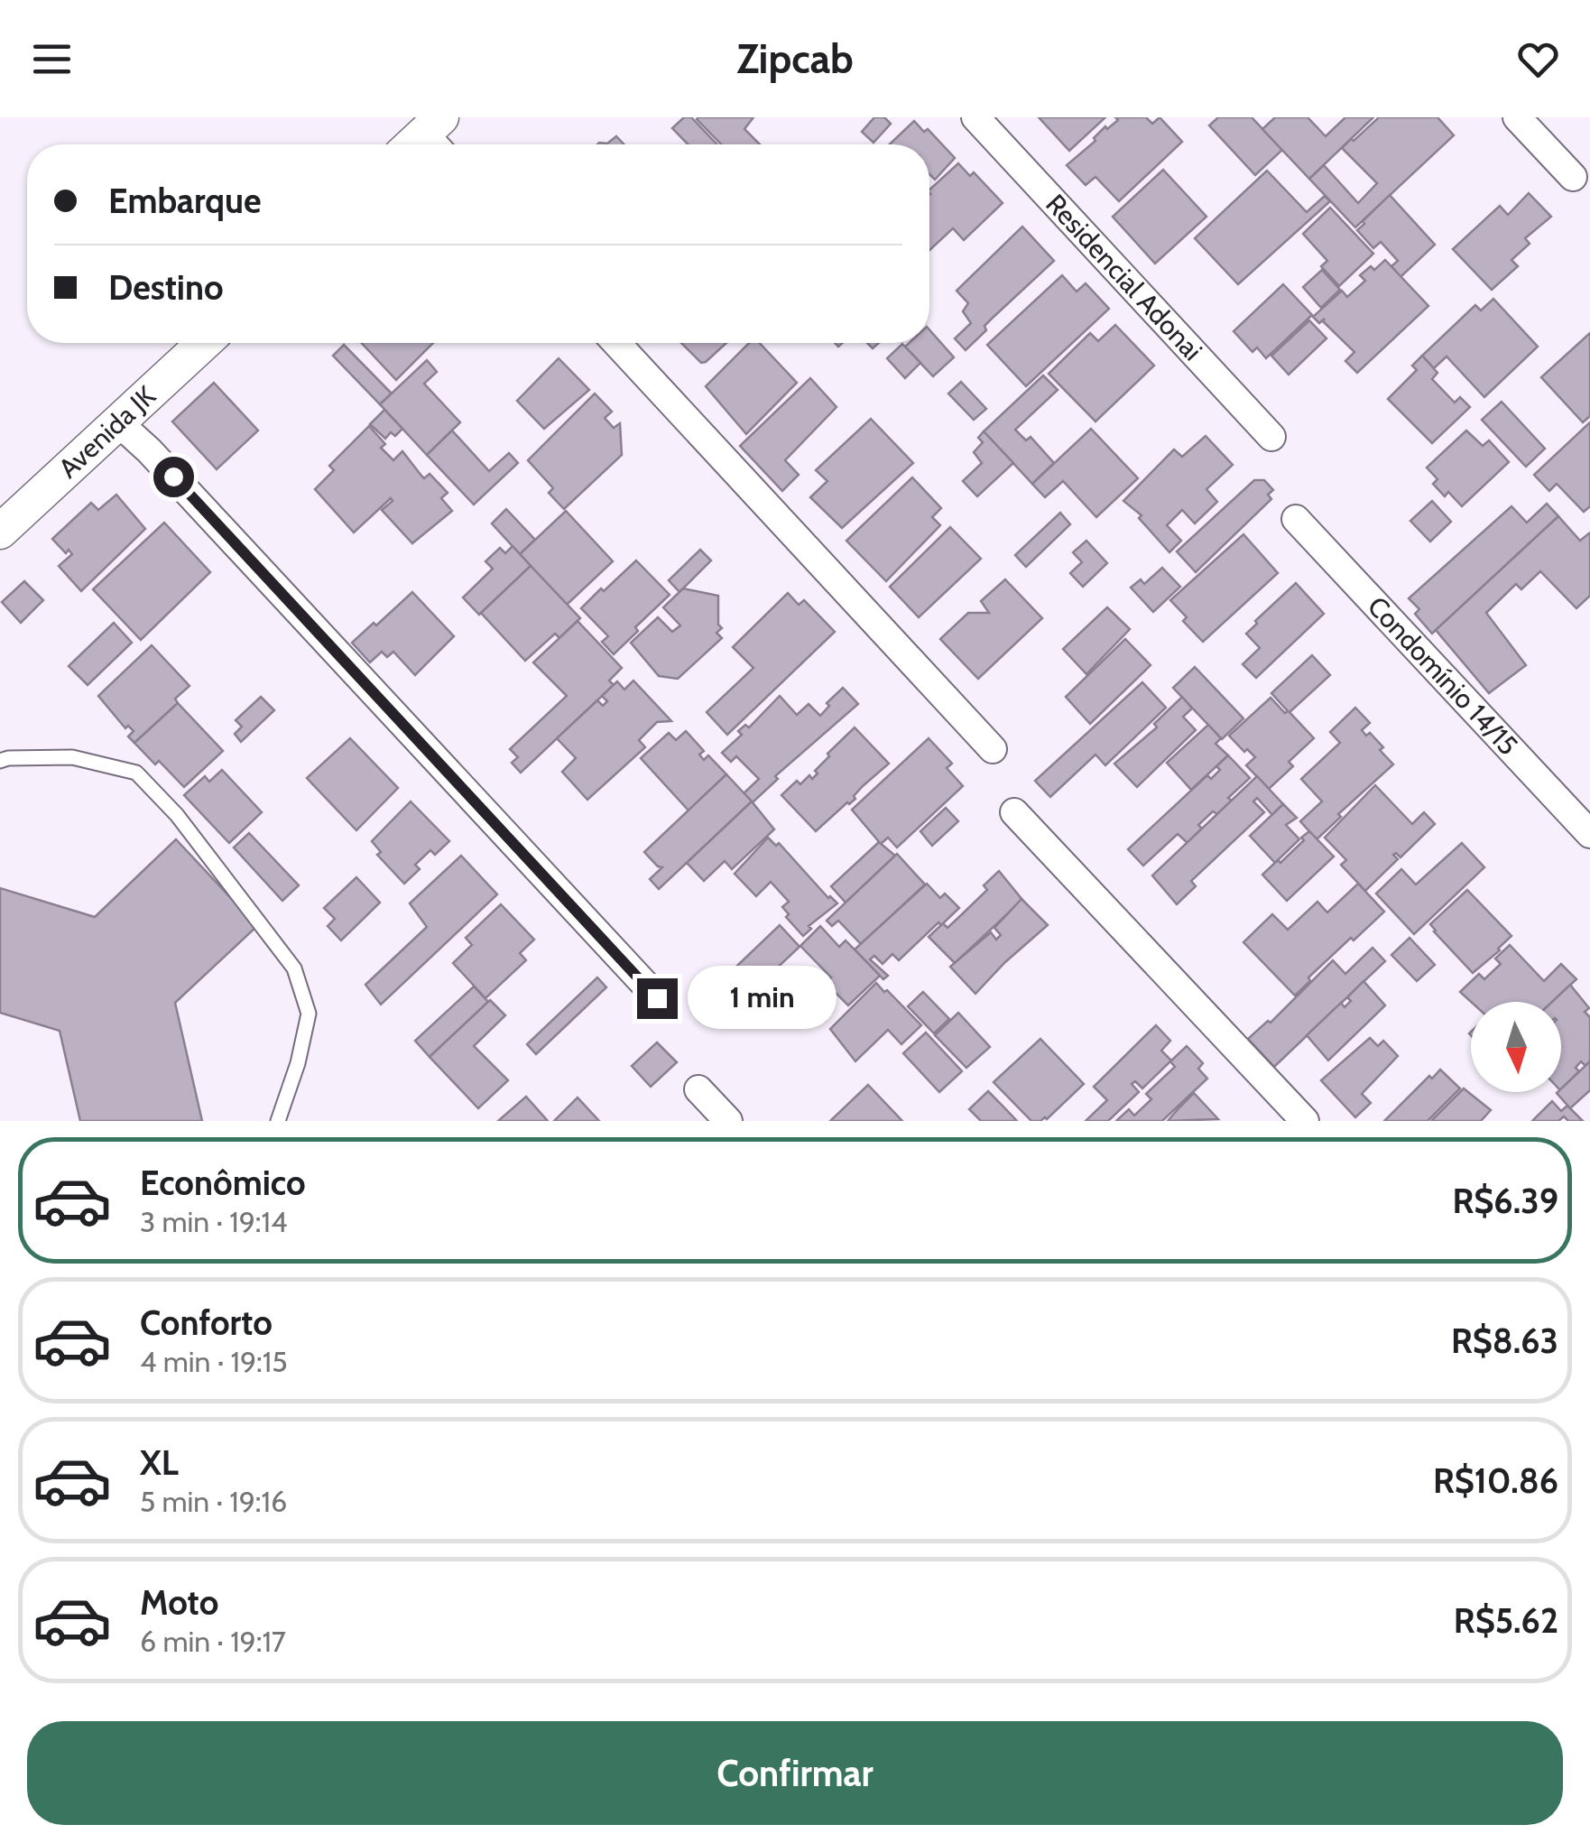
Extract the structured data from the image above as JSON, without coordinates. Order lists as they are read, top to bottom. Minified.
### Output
{"streets":{"street":["Residencial Adonai","Avenida JK","Condomínio 14/15"]},"north":"bottom","page":{"header":"Zipcab","banner":["Embarque","Destino"],"bubble":"1 min","list":[{"name":"Econômico","note":"3 min · 19:14","value":"R$6.39"},{"name":"Conforto","note":"4 min · 19:15","value":"R$8.63"},{"name":"XL","note":"5 min · 19:16","value":"R$10.86"},{"name":"Moto","note":"6 min · 19:17","value":"R$5.62"}],"buttons":"Confirmar"}}
